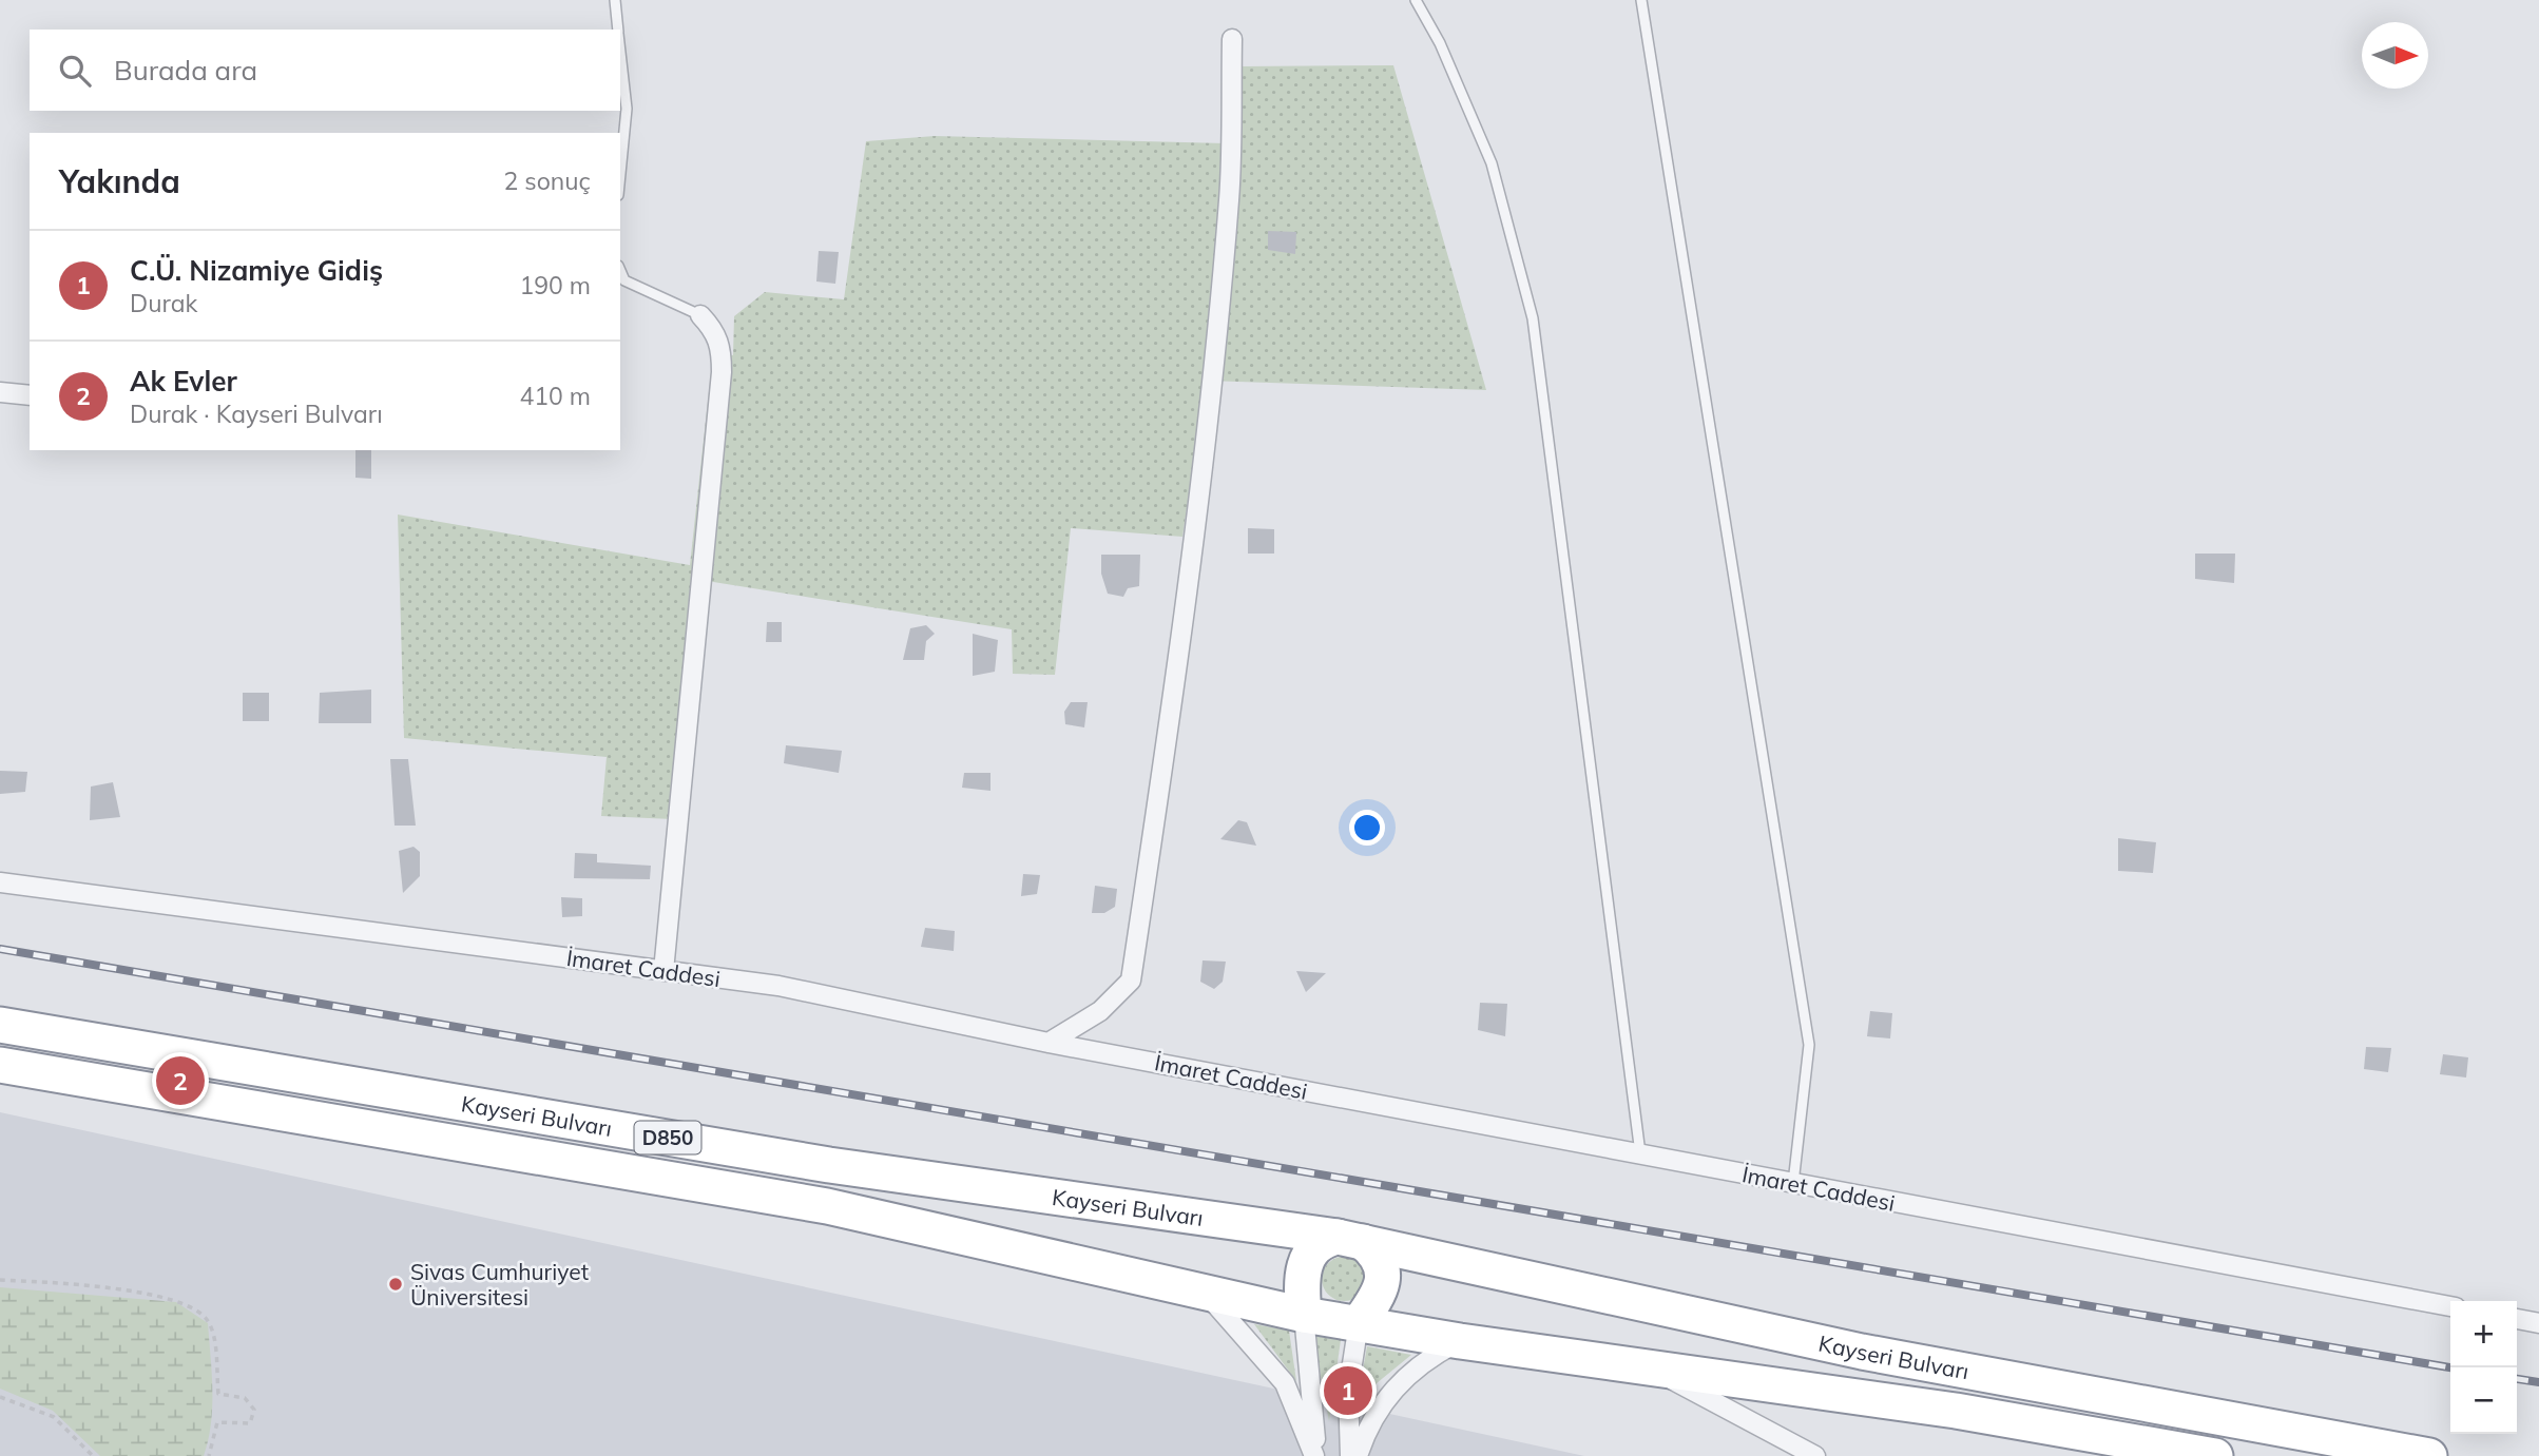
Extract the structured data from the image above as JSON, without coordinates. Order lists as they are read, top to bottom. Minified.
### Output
{"streets":{"highway":["Kayseri Bulvarı","D850"],"street":["İmaret Caddesi"]},"places":["Sivas Cumhuriyet Üniversitesi"],"north":"right","page":{"search":"Burada ara","heading":["Yakında","2 sonuç"],"list":[{"mark":"1","name":"C.Ü. Nizamiye Gidiş","note":"Durak","value":"190 m"},{"mark":"2","name":"Ak Evler","note":"Durak · Kayseri Bulvarı","value":"410 m"}],"pins":["2","1"],"map_buttons":["+","−"]}}
